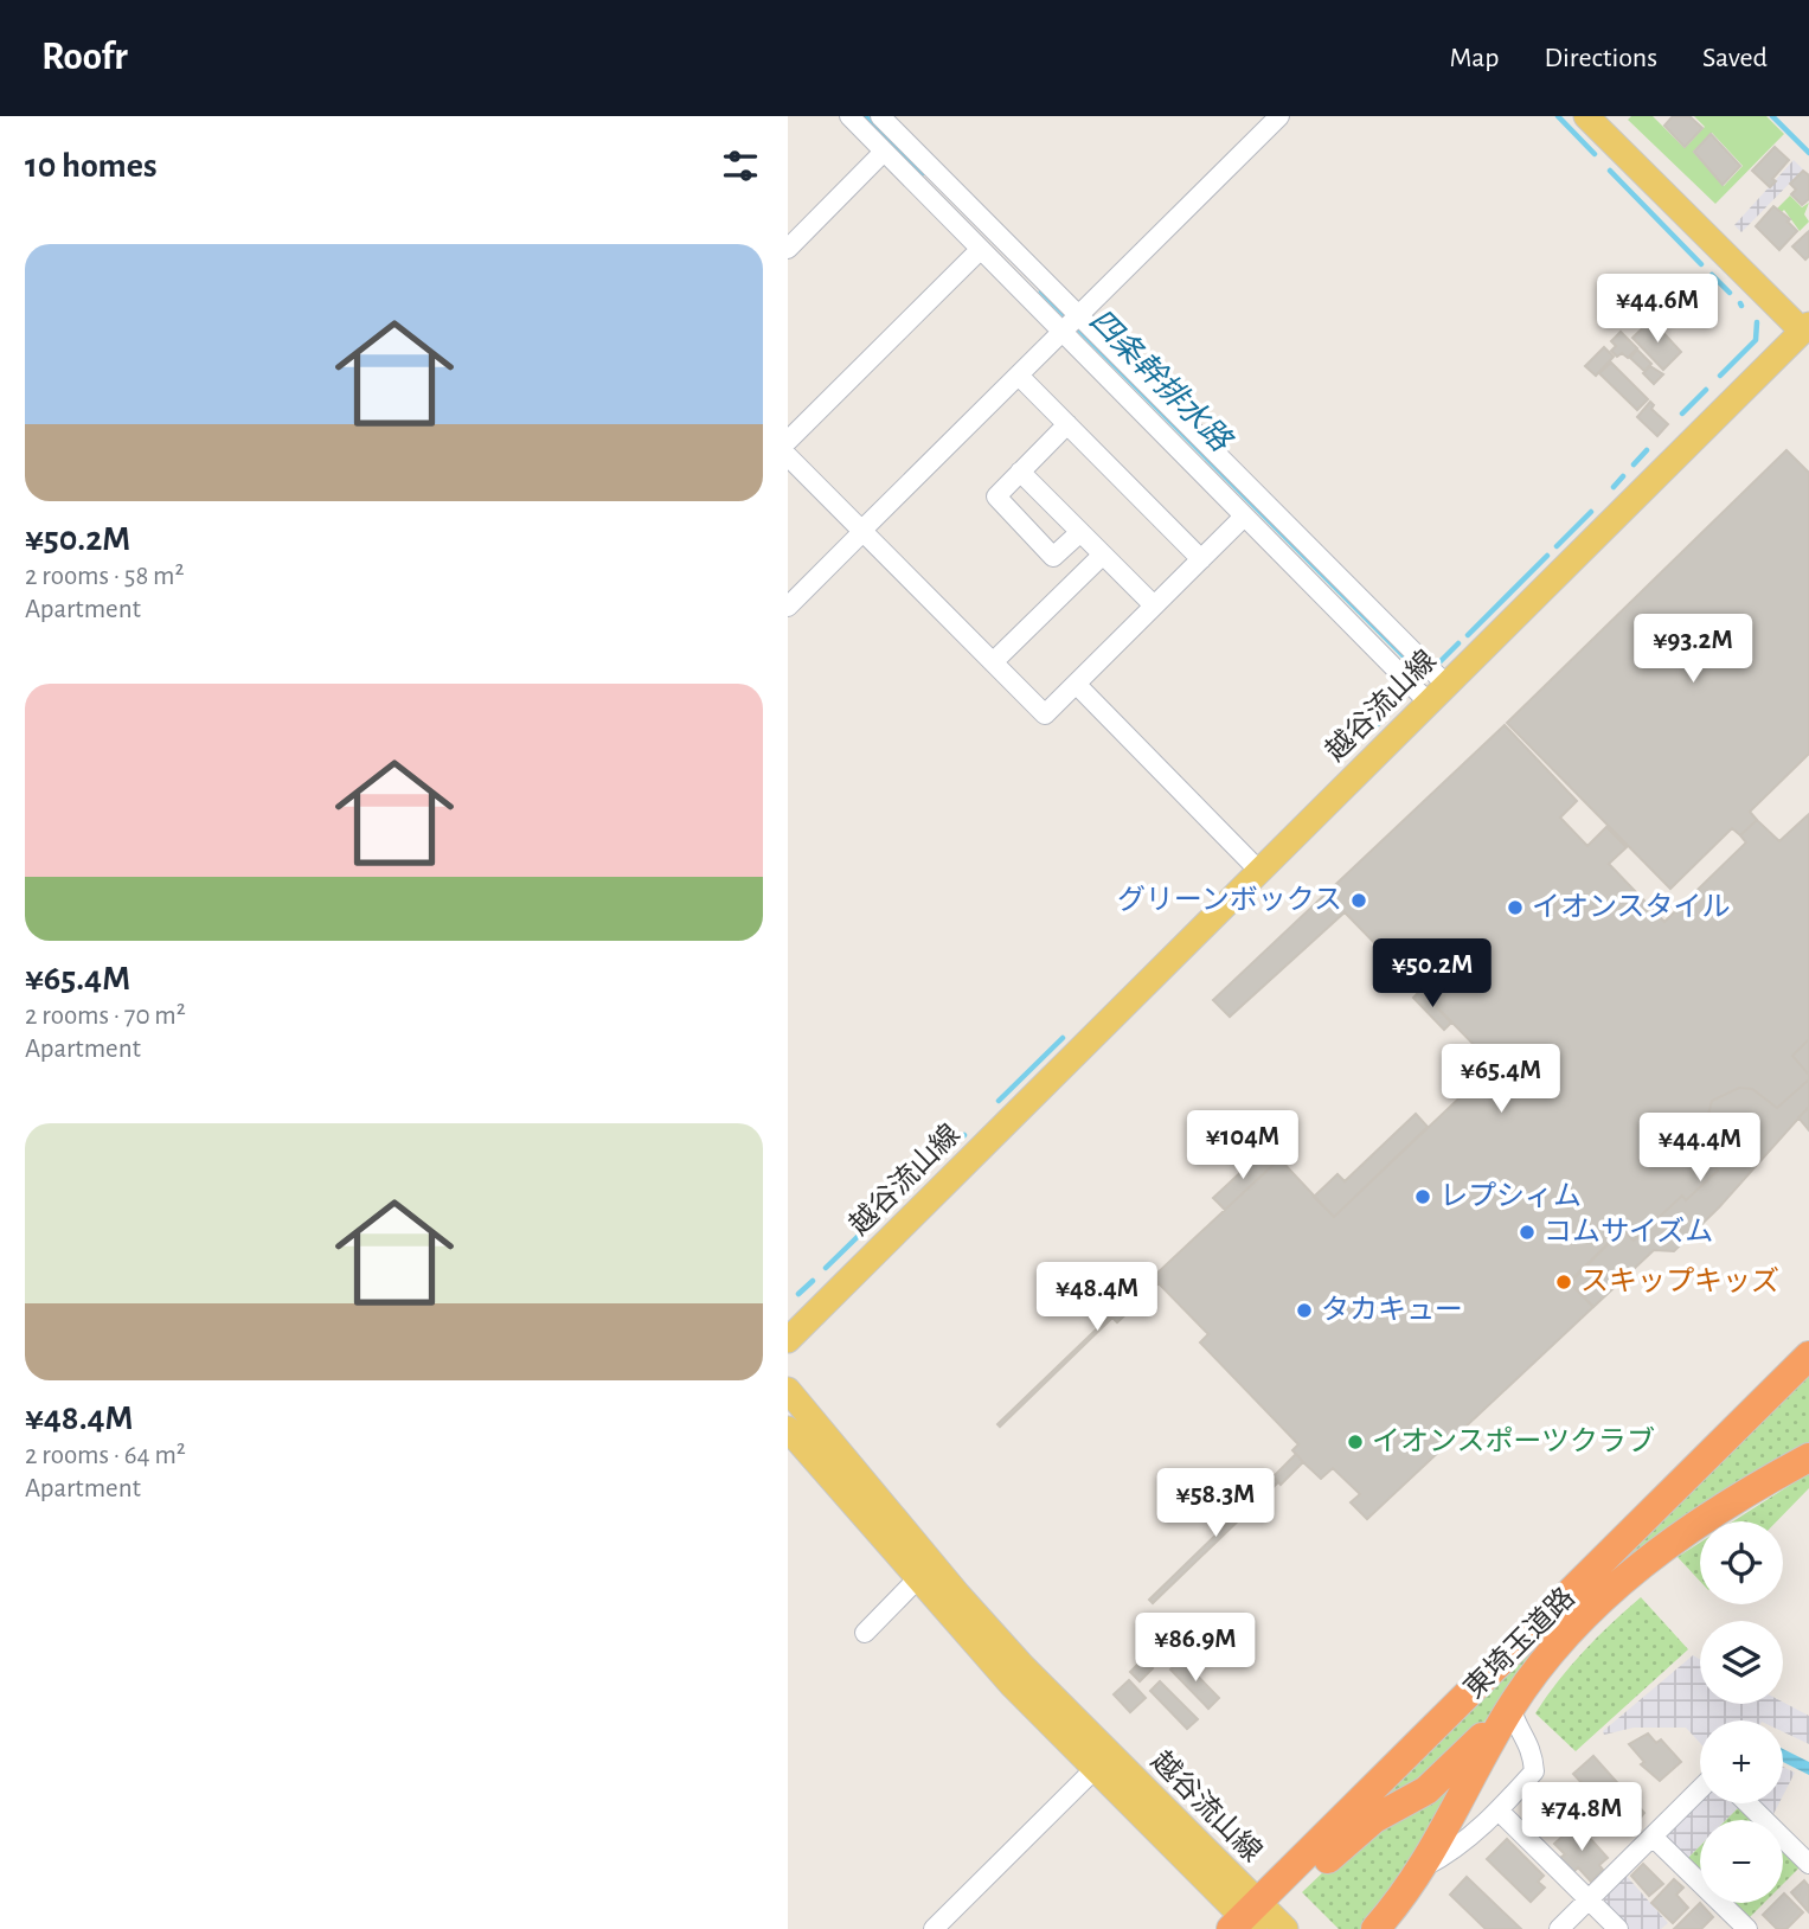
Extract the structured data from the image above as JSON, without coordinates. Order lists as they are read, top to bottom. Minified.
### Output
{"streets":{"highway":["東埼玉道路"],"main road":["越谷流山線"]},"crossings":[["越谷流山線","東埼玉道路"]],"water":["四条幹排水路"],"places":["グリーンボックス","イオンスタイル","レプシィム","コムサイズム","スキップキッズ","タカキュー","イオンスポーツクラブ"],"page":{"header":"Roofr","nav":["Map","Directions","Saved"],"heading":"10 homes","list":[{"name":"¥50.2M","note":"2 rooms · 58 m² · Apartment"},{"name":"¥65.4M","note":"2 rooms · 70 m² · Apartment"},{"name":"¥48.4M","note":"2 rooms · 64 m² · Apartment"}],"price":["¥44.6M","¥93.2M","¥50.2M","¥65.4M","¥104M","¥44.4M","¥48.4M","¥58.3M","¥86.9M","¥74.8M"],"map_buttons":["+","−"]}}
